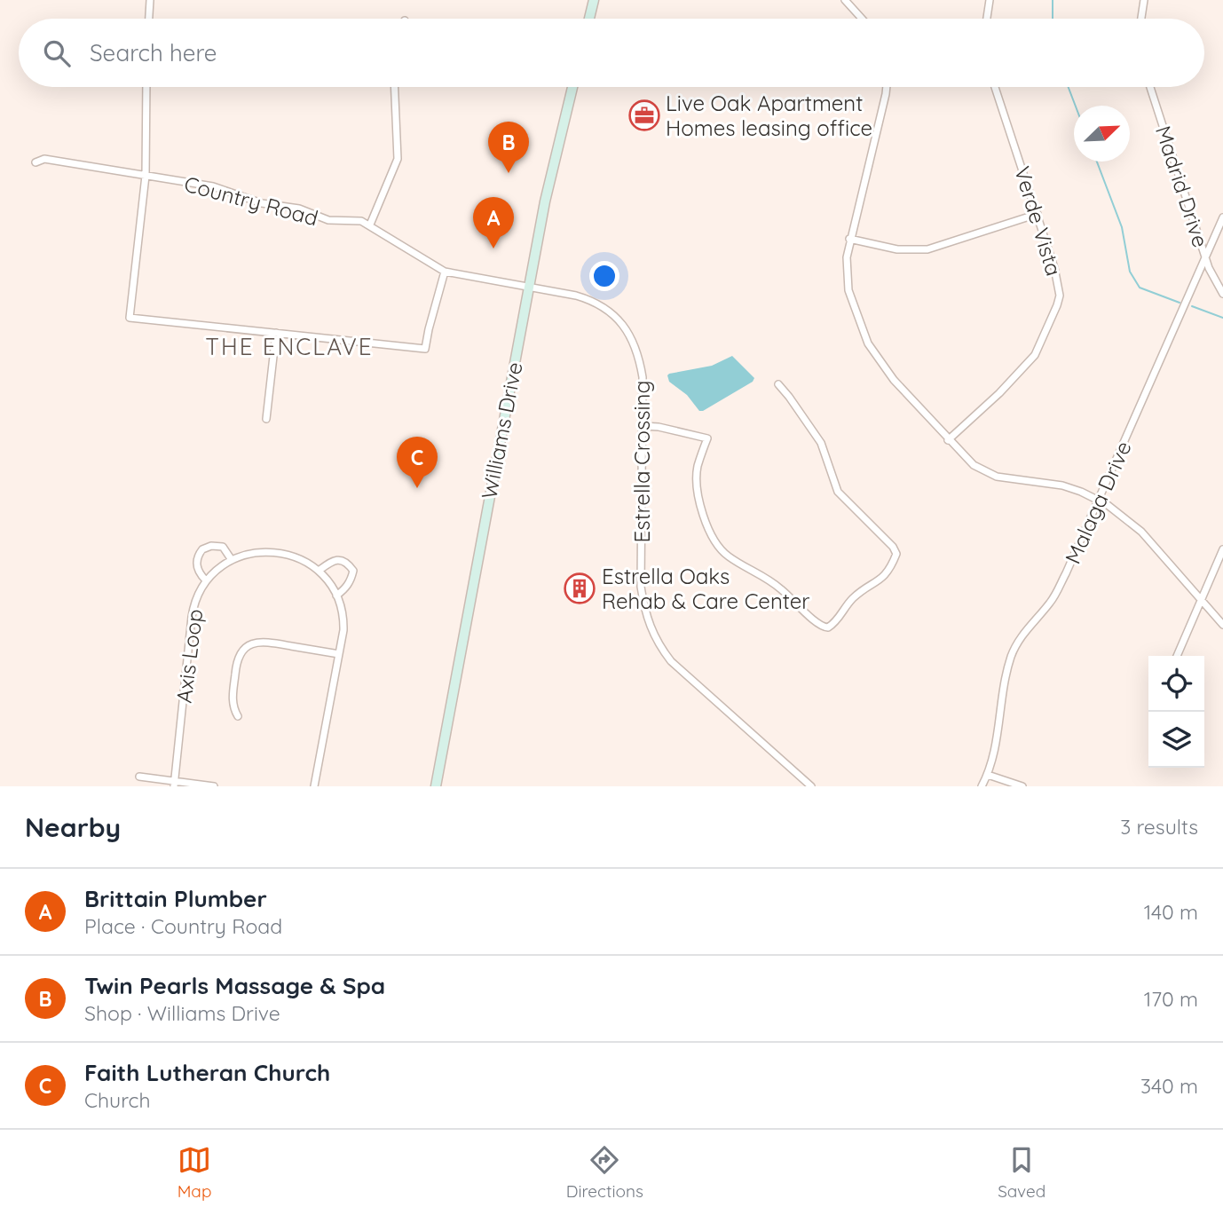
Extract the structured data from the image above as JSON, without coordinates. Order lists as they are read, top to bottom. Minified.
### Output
{"streets":{"main road":["Williams Drive"],"street":["Madrid Drive","Country Road","Verde Vista","Estrella Crossing","Malaga Drive","Axis Loop"]},"crossings":[["Madrid Drive","Malaga Drive"],["Country Road","Williams Drive"],["Country Road","Estrella Crossing"],["Williams Drive","Estrella Crossing"]],"districts":["THE ENCLAVE"],"places":{"office":["Live Oak Apartment Homes leasing office"],"building":["Estrella Oaks Rehab & Care Center"]},"north":"top right","page":{"search":"Search here","pins":["B","A","C"],"heading":["Nearby","3 results"],"list":[{"mark":"A","name":"Brittain Plumber","note":"Place · Country Road","value":"140 m"},{"mark":"B","name":"Twin Pearls Massage & Spa","note":"Shop · Williams Drive","value":"170 m"},{"mark":"C","name":"Faith Lutheran Church","note":"Church","value":"340 m"}],"nav":["Map","Directions","Saved"]}}
